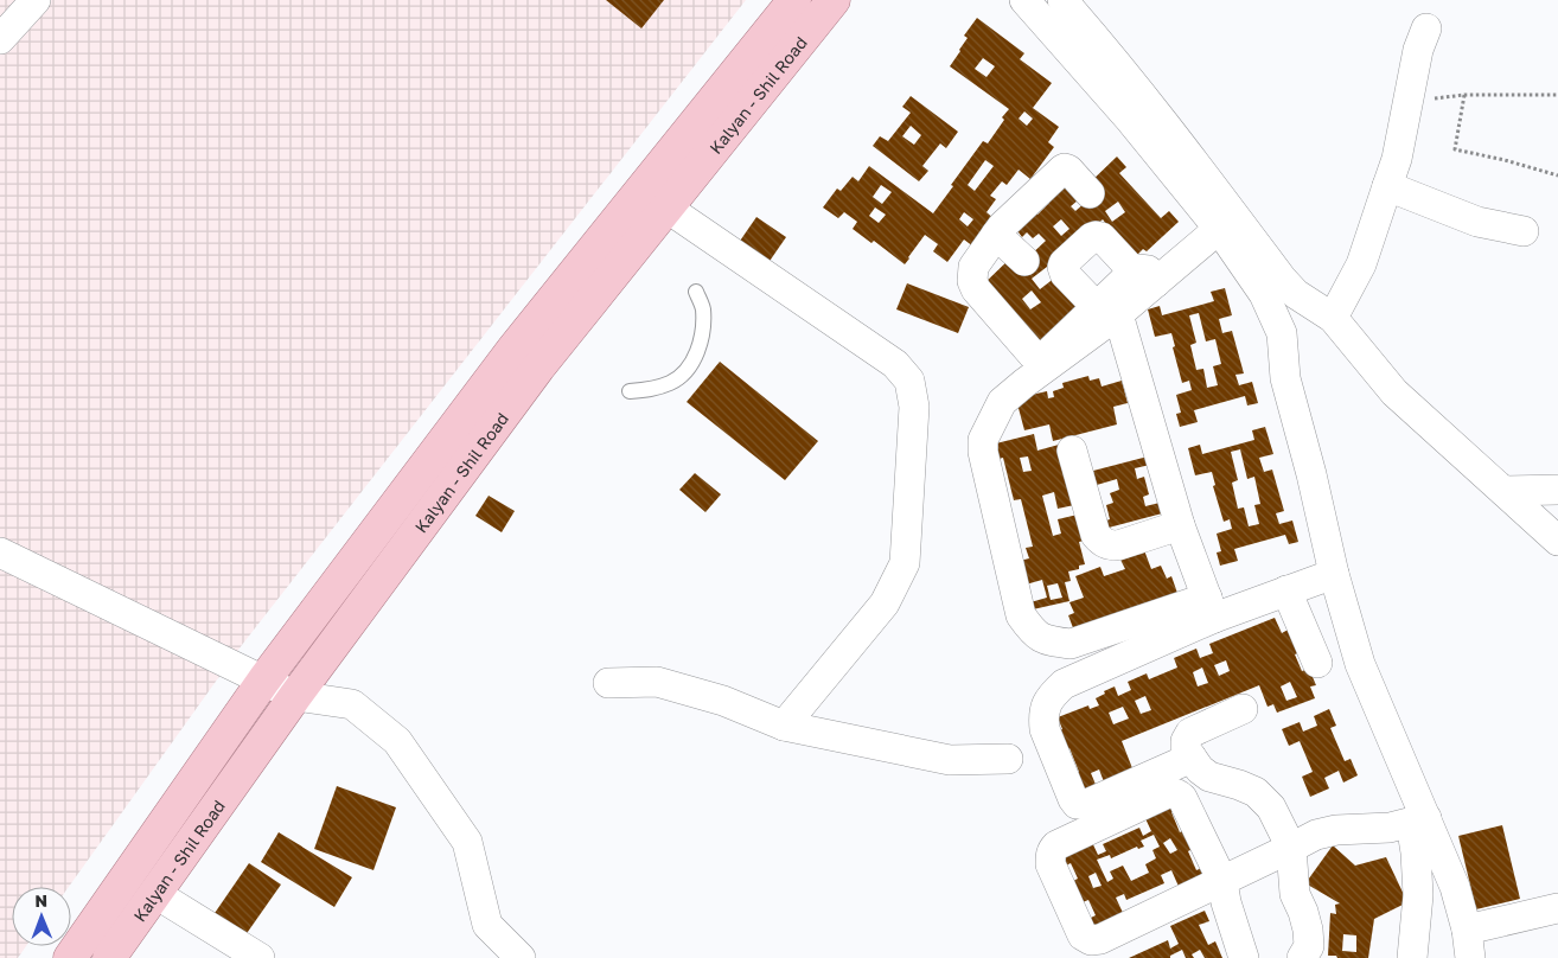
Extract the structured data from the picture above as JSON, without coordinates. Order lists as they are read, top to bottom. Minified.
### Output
{"streets":{"main road":["Kalyan - Shil Road"]},"north":"top"}
